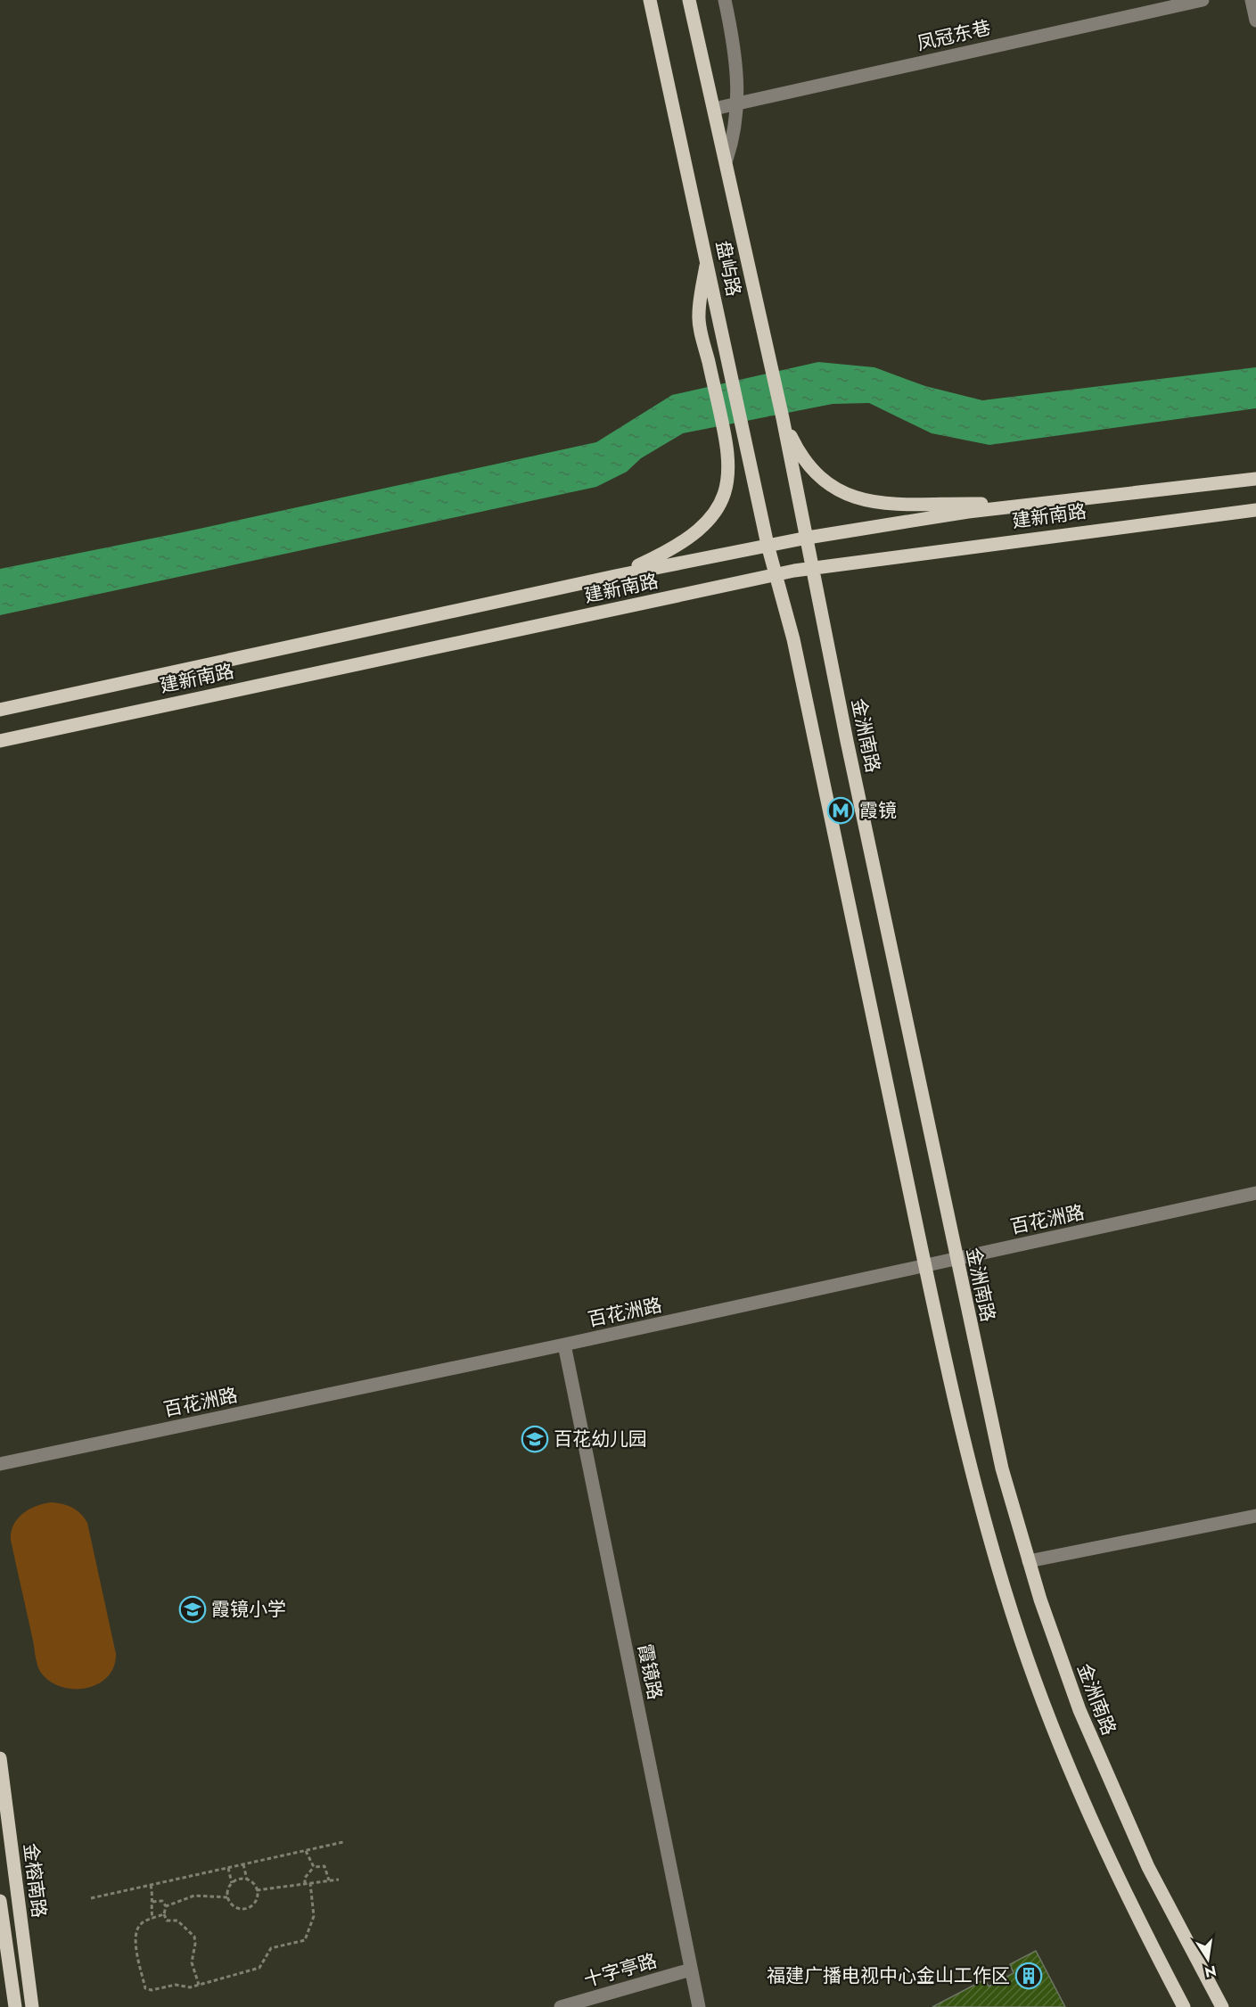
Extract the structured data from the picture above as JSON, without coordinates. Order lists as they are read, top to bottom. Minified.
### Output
{"streets":{"main road":["盘屿路","建新南路","金洲南路","金榕南路"],"street":["凤冠东巷","百花洲路","霞镜路","十字亭路"]},"crossings":[["凤冠东巷","盘屿路"],["盘屿路","建新南路"],["盘屿路","金洲南路"],["建新南路","金洲南路"],["金洲南路","百花洲路"],["百花洲路","霞镜路"],["霞镜路","十字亭路"]],"places":{"metro station":["霞镜"],"school or university":["百花幼儿园","霞镜小学"],"building":["福建广播电视中心金山工作区"]},"north":"bottom"}
